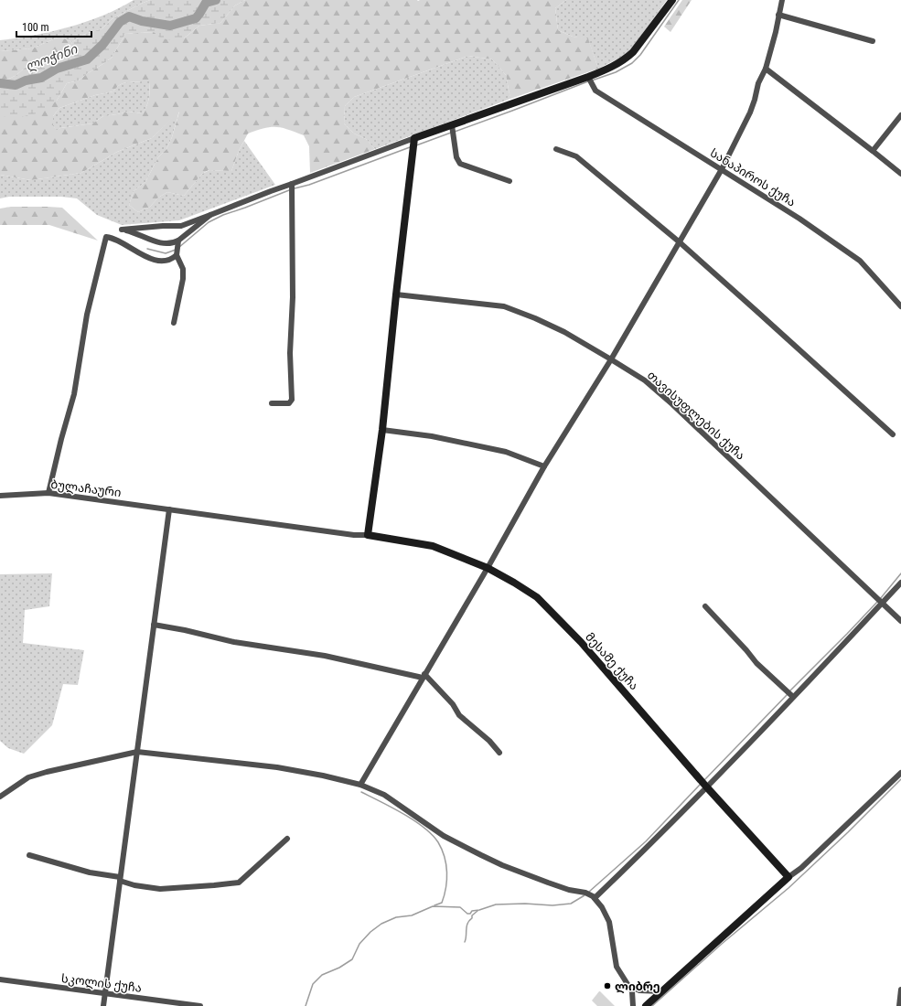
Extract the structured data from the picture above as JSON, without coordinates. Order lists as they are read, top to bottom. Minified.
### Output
{"streets":{"street":["სანაპიროს ქუჩა","თავისუფლების ქუჩა","ბულაჩაური","მესამე ქუჩა","სკოლის ქუჩა"]},"crossings":[["ბულაჩაური","მესამე ქუჩა"]],"water":["ლოჭინი"],"places":["ლიბრე"],"scale_bar":"100 m"}
